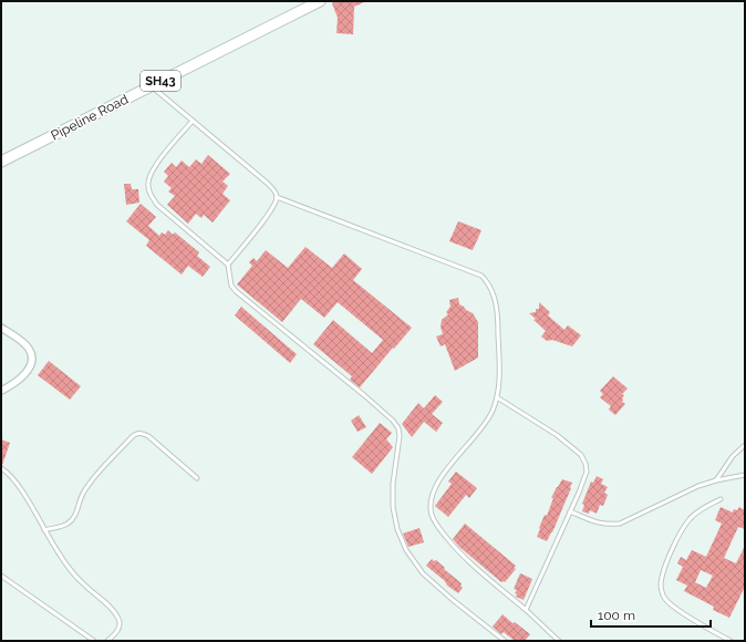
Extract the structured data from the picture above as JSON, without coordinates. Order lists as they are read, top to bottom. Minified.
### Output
{"streets":{"main road":["SH43","Pipeline Road"]},"scale_bar":"100 m"}
